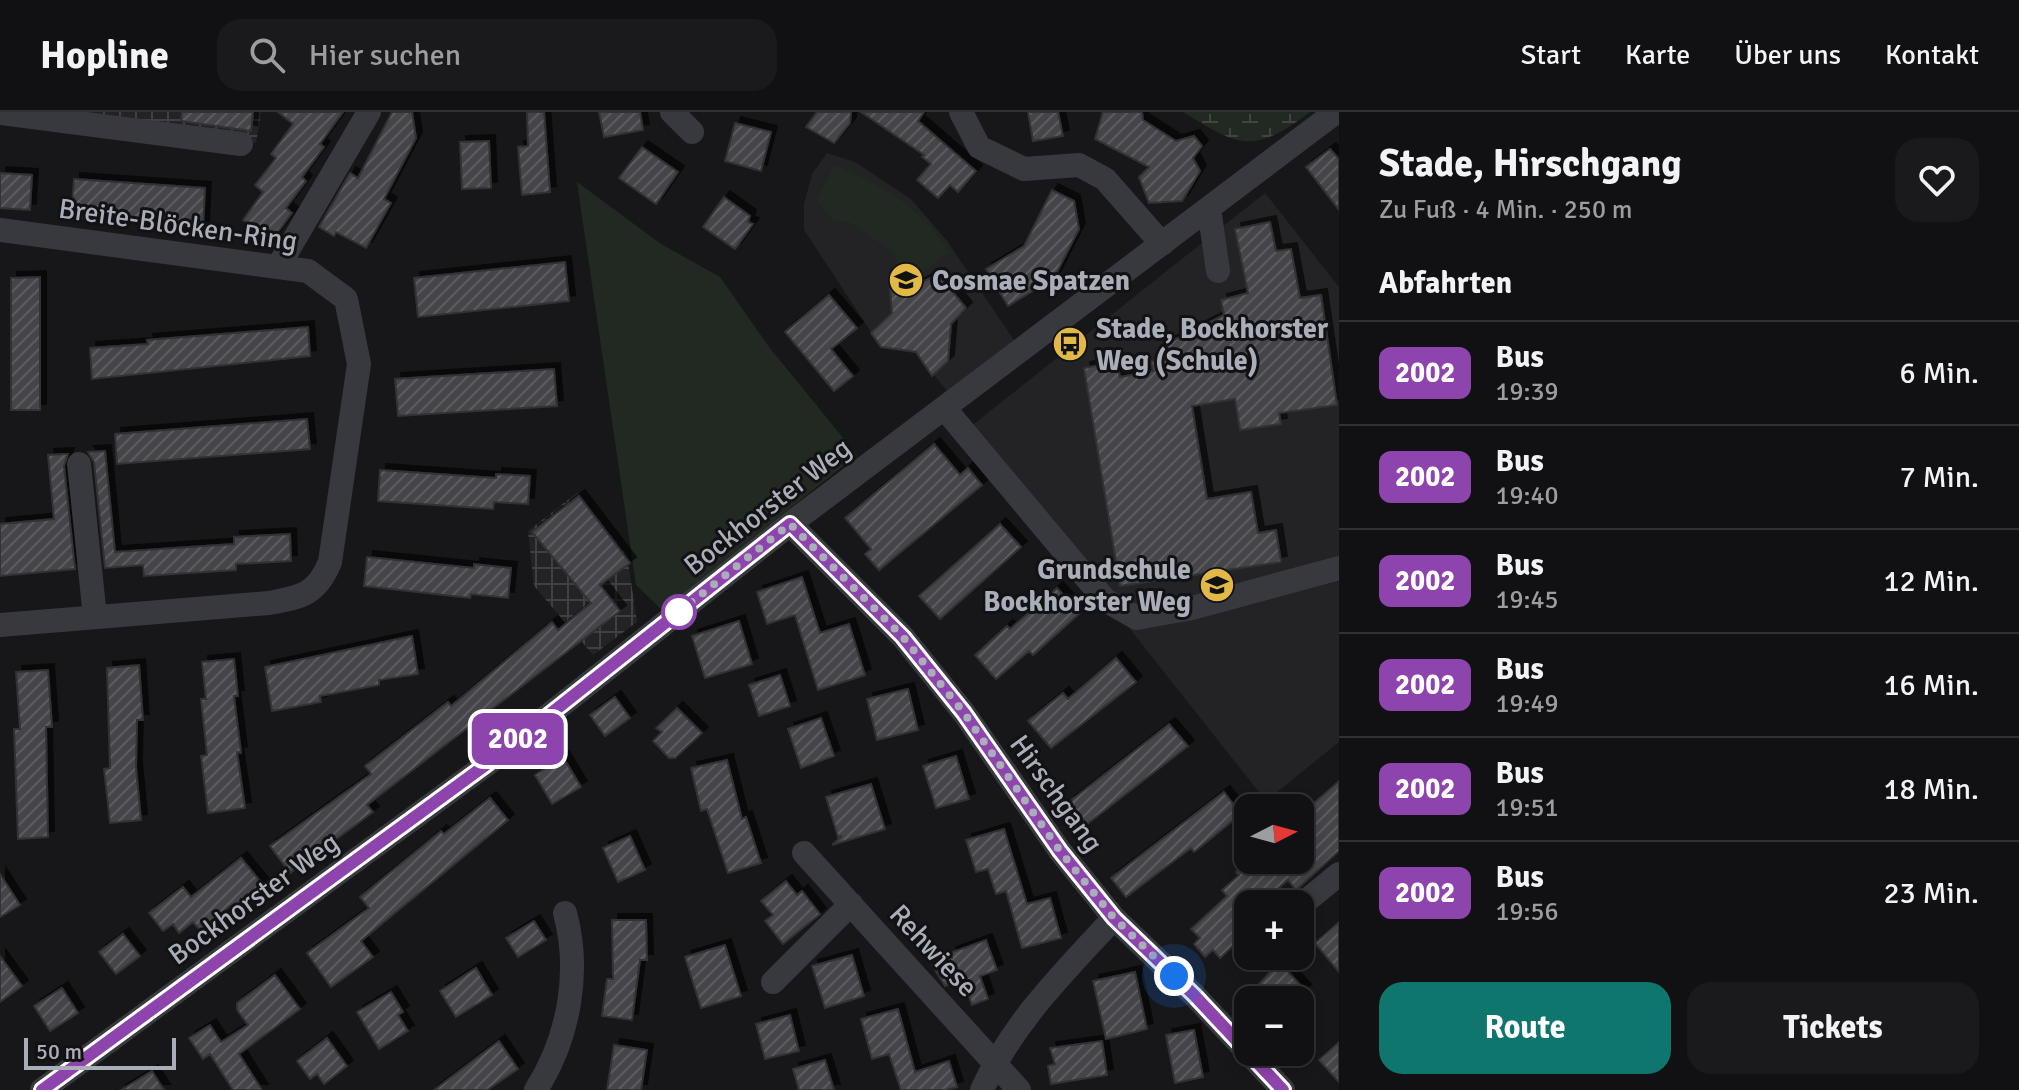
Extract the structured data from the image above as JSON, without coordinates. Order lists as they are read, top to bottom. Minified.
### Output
{"streets":{"street":["Breite-Blöcken-Ring","Bockhorster Weg","Hirschgang","Rehwiese"]},"crossings":[["Bockhorster Weg","Hirschgang"]],"places":{"school or university":["Cosmae Spatzen","Grundschule Bockhorster Weg"],"bus stop":["Stade, Bockhorster Weg (Schule)"]},"lines":["bus line 2002"],"scale_bar":"50 m","north":"right","page":{"header":"Hopline","search":"Hier suchen","nav":["Start","Karte","Über uns","Kontakt"],"on_map":"2002","heading":[["Stade, Hirschgang","Zu Fuß · 4 Min. · 250 m"],"Abfahrten"],"list":[{"mark":"2002","name":"Bus","note":"19:39","value":"6 Min."},{"mark":"2002","name":"Bus","note":"19:40","value":"7 Min."},{"mark":"2002","name":"Bus","note":"19:45","value":"12 Min."},{"mark":"2002","name":"Bus","note":"19:49","value":"16 Min."},{"mark":"2002","name":"Bus","note":"19:51","value":"18 Min."},{"mark":"2002","name":"Bus","note":"19:56","value":"23 Min."}],"map_buttons":["+","−"],"buttons":["Route","Tickets"],"scale":"50 m"}}
